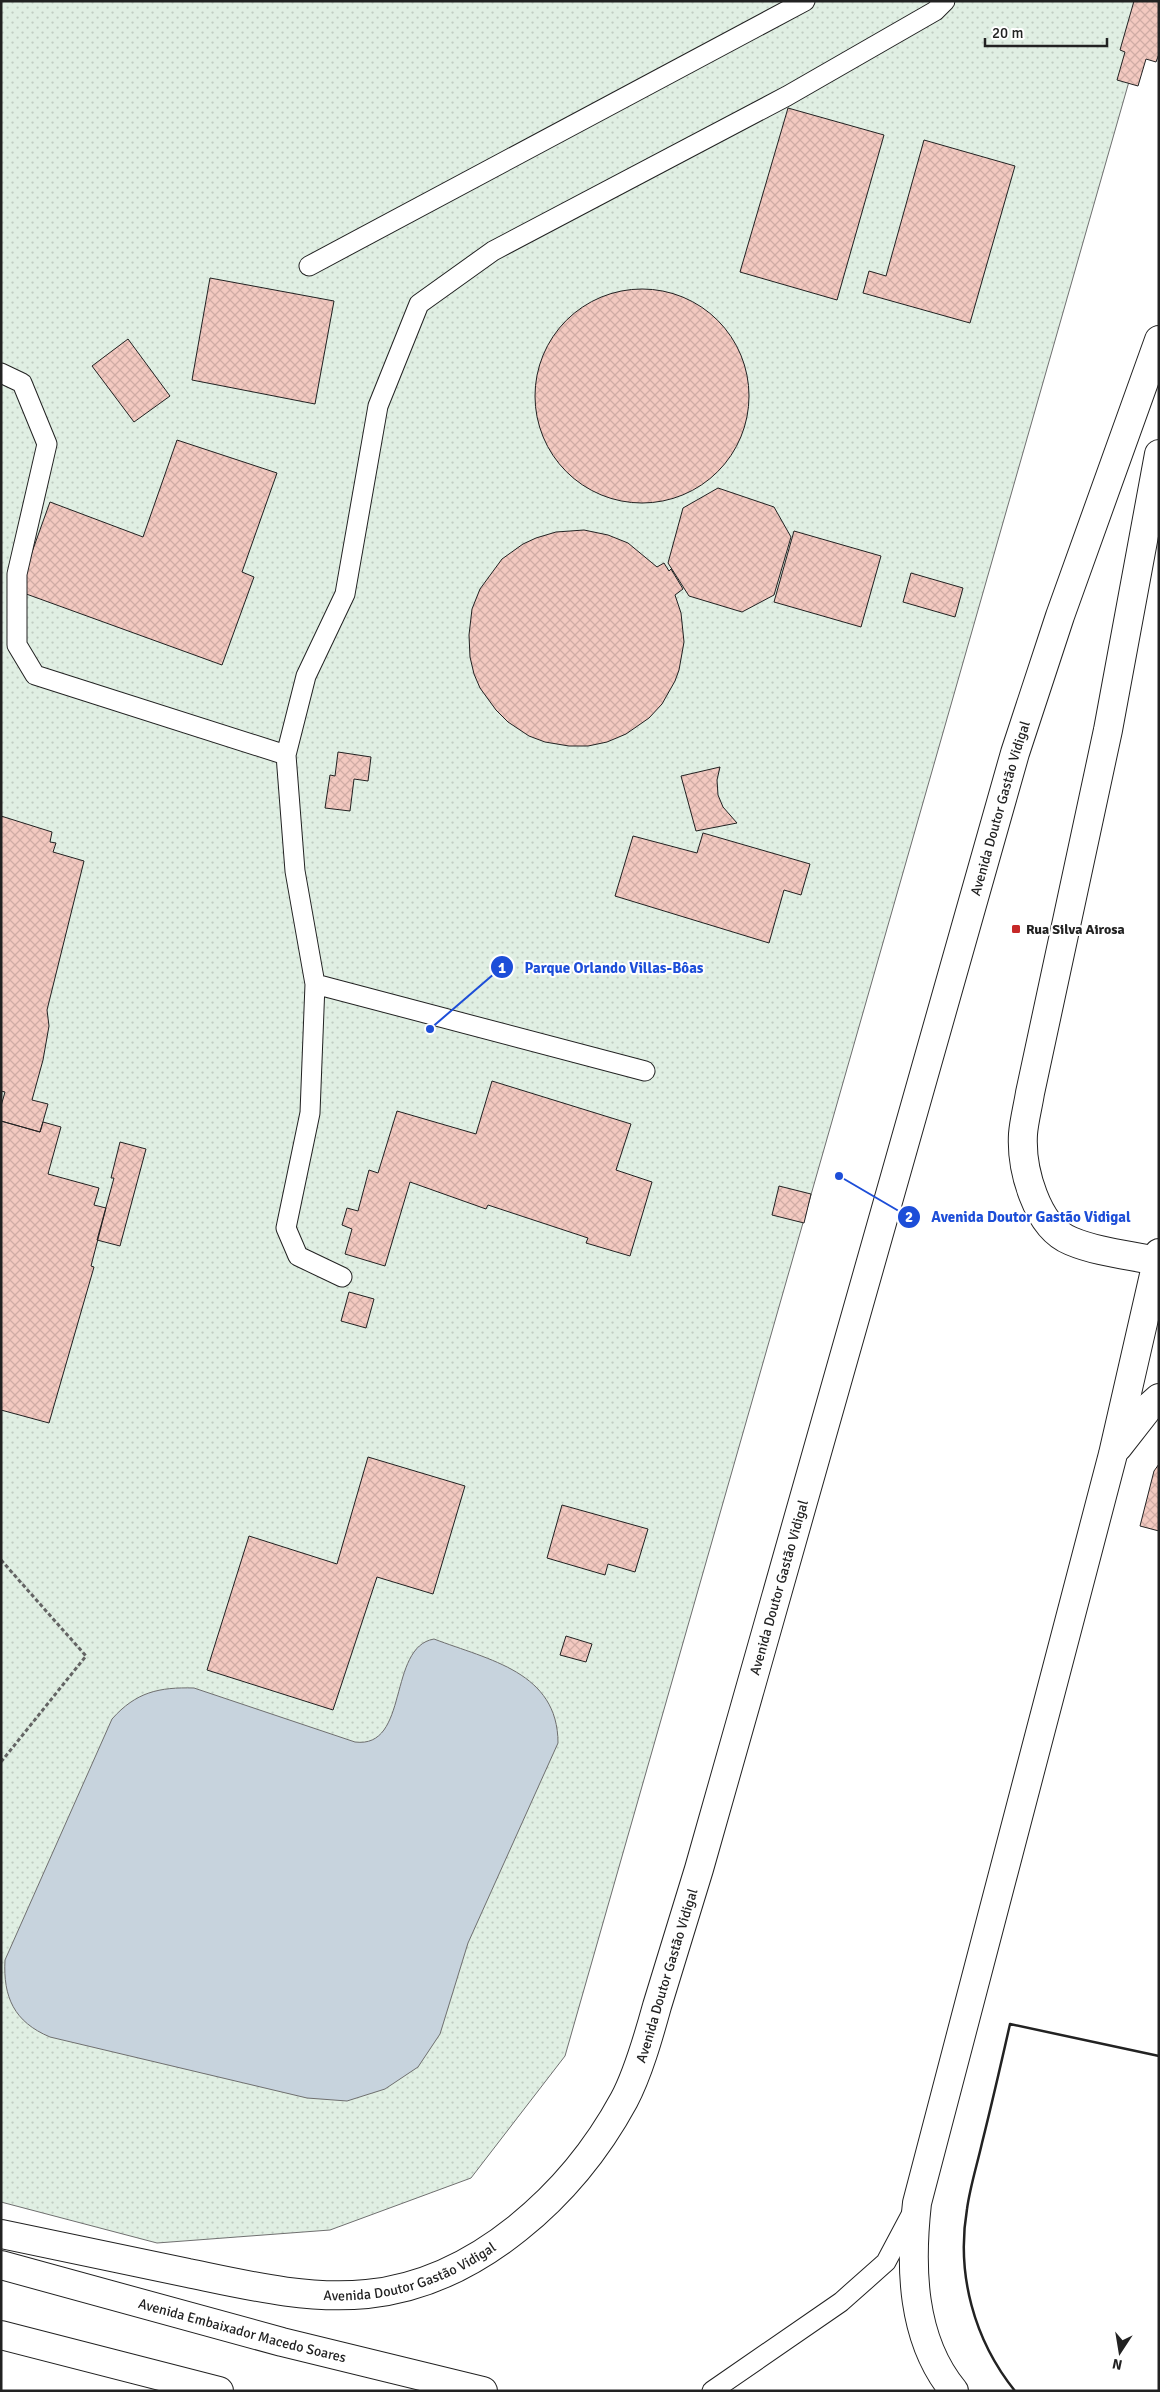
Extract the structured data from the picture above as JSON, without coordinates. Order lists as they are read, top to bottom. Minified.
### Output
{"streets":{"highway":["Avenida Doutor Gastão Vidigal","Avenida Embaixador Macedo Soares"]},"places":{"transit":["Rua Silva Airosa"],"other":["Parque Orlando Villas-Bôas","Avenida Doutor Gastão Vidigal"]},"scale_bar":"20 m","north":"bottom"}
